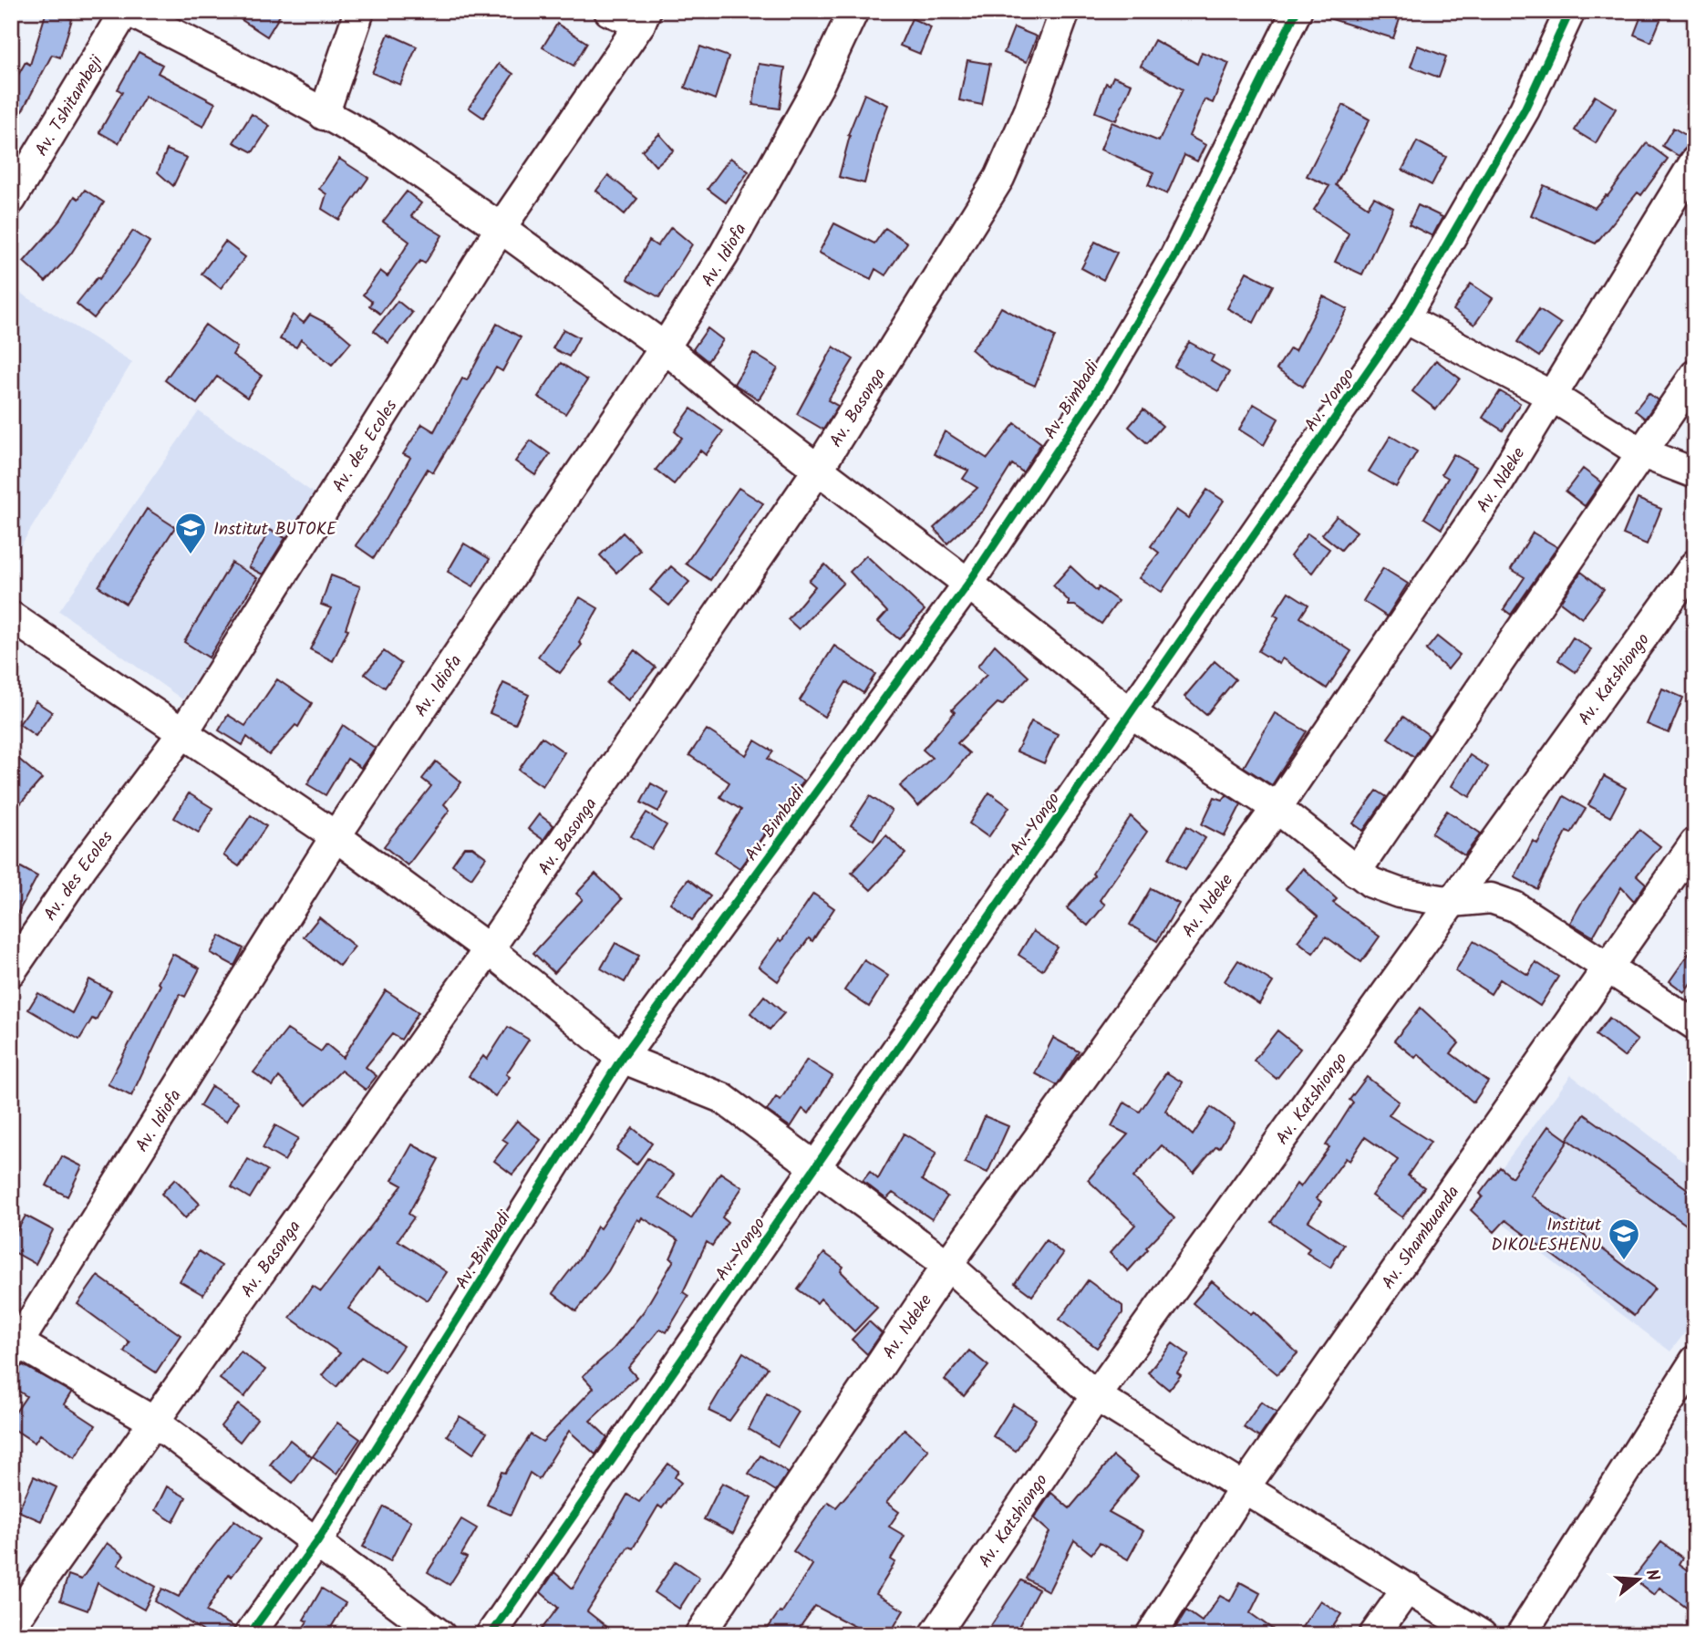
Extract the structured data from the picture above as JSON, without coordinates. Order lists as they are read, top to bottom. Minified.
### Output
{"streets":{"street":["Av. Tshitambeji","Av. Idiofa","Av. Bimbadi","Av. Yongo","Av. Basonga","Av. des Ecoles","Av. Ndeke","Av. Katshiongo","Av. Shambuanda"]},"places":{"school or university":["Institut BUTOKE","Institut DIKOLESHENU"]},"north":"right"}
